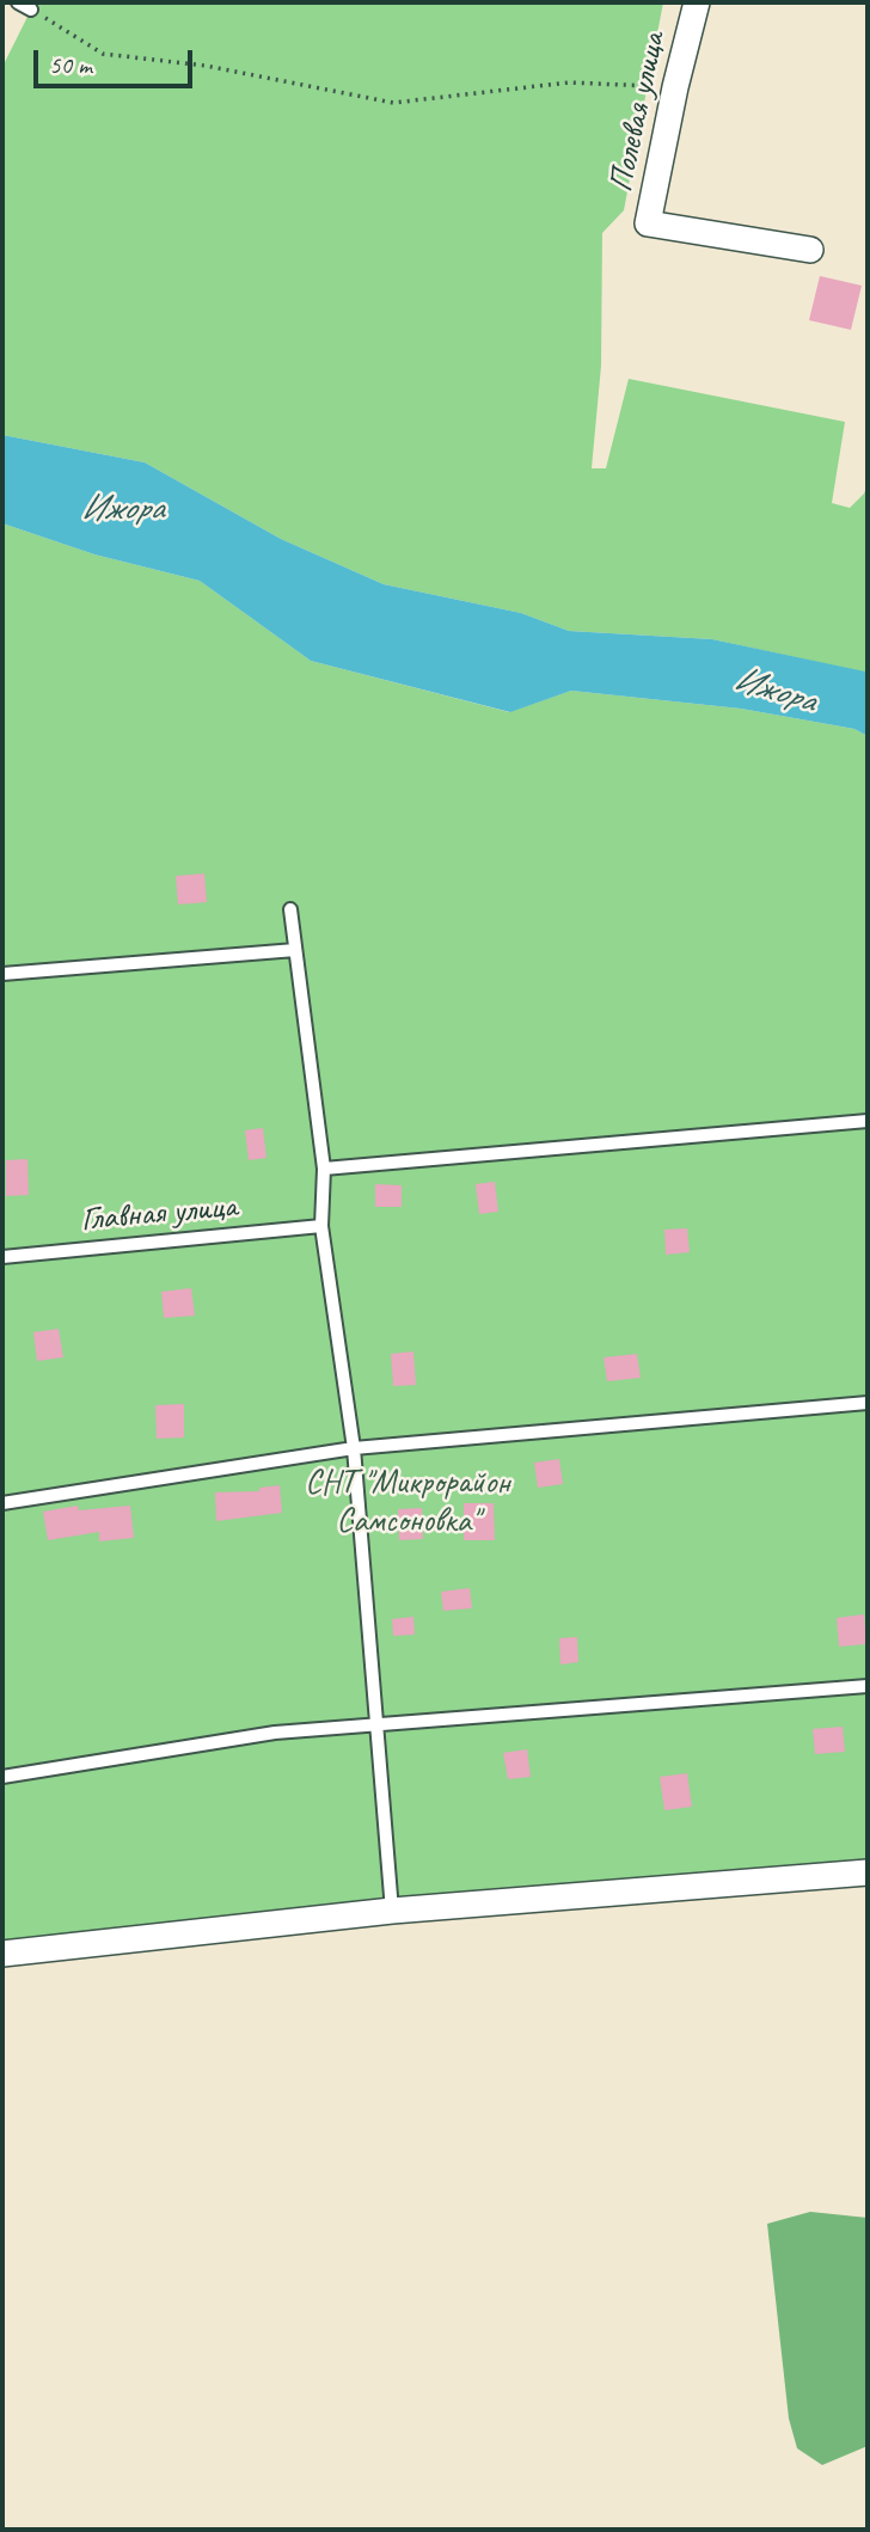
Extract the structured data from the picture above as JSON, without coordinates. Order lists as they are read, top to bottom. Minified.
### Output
{"streets":{"street":["Полевая улица"],"lane":["Главная улица"]},"water":["Ижора"],"parks":["СНТ \"Микрорайон Самсоновка\""],"scale_bar":"50 m"}
